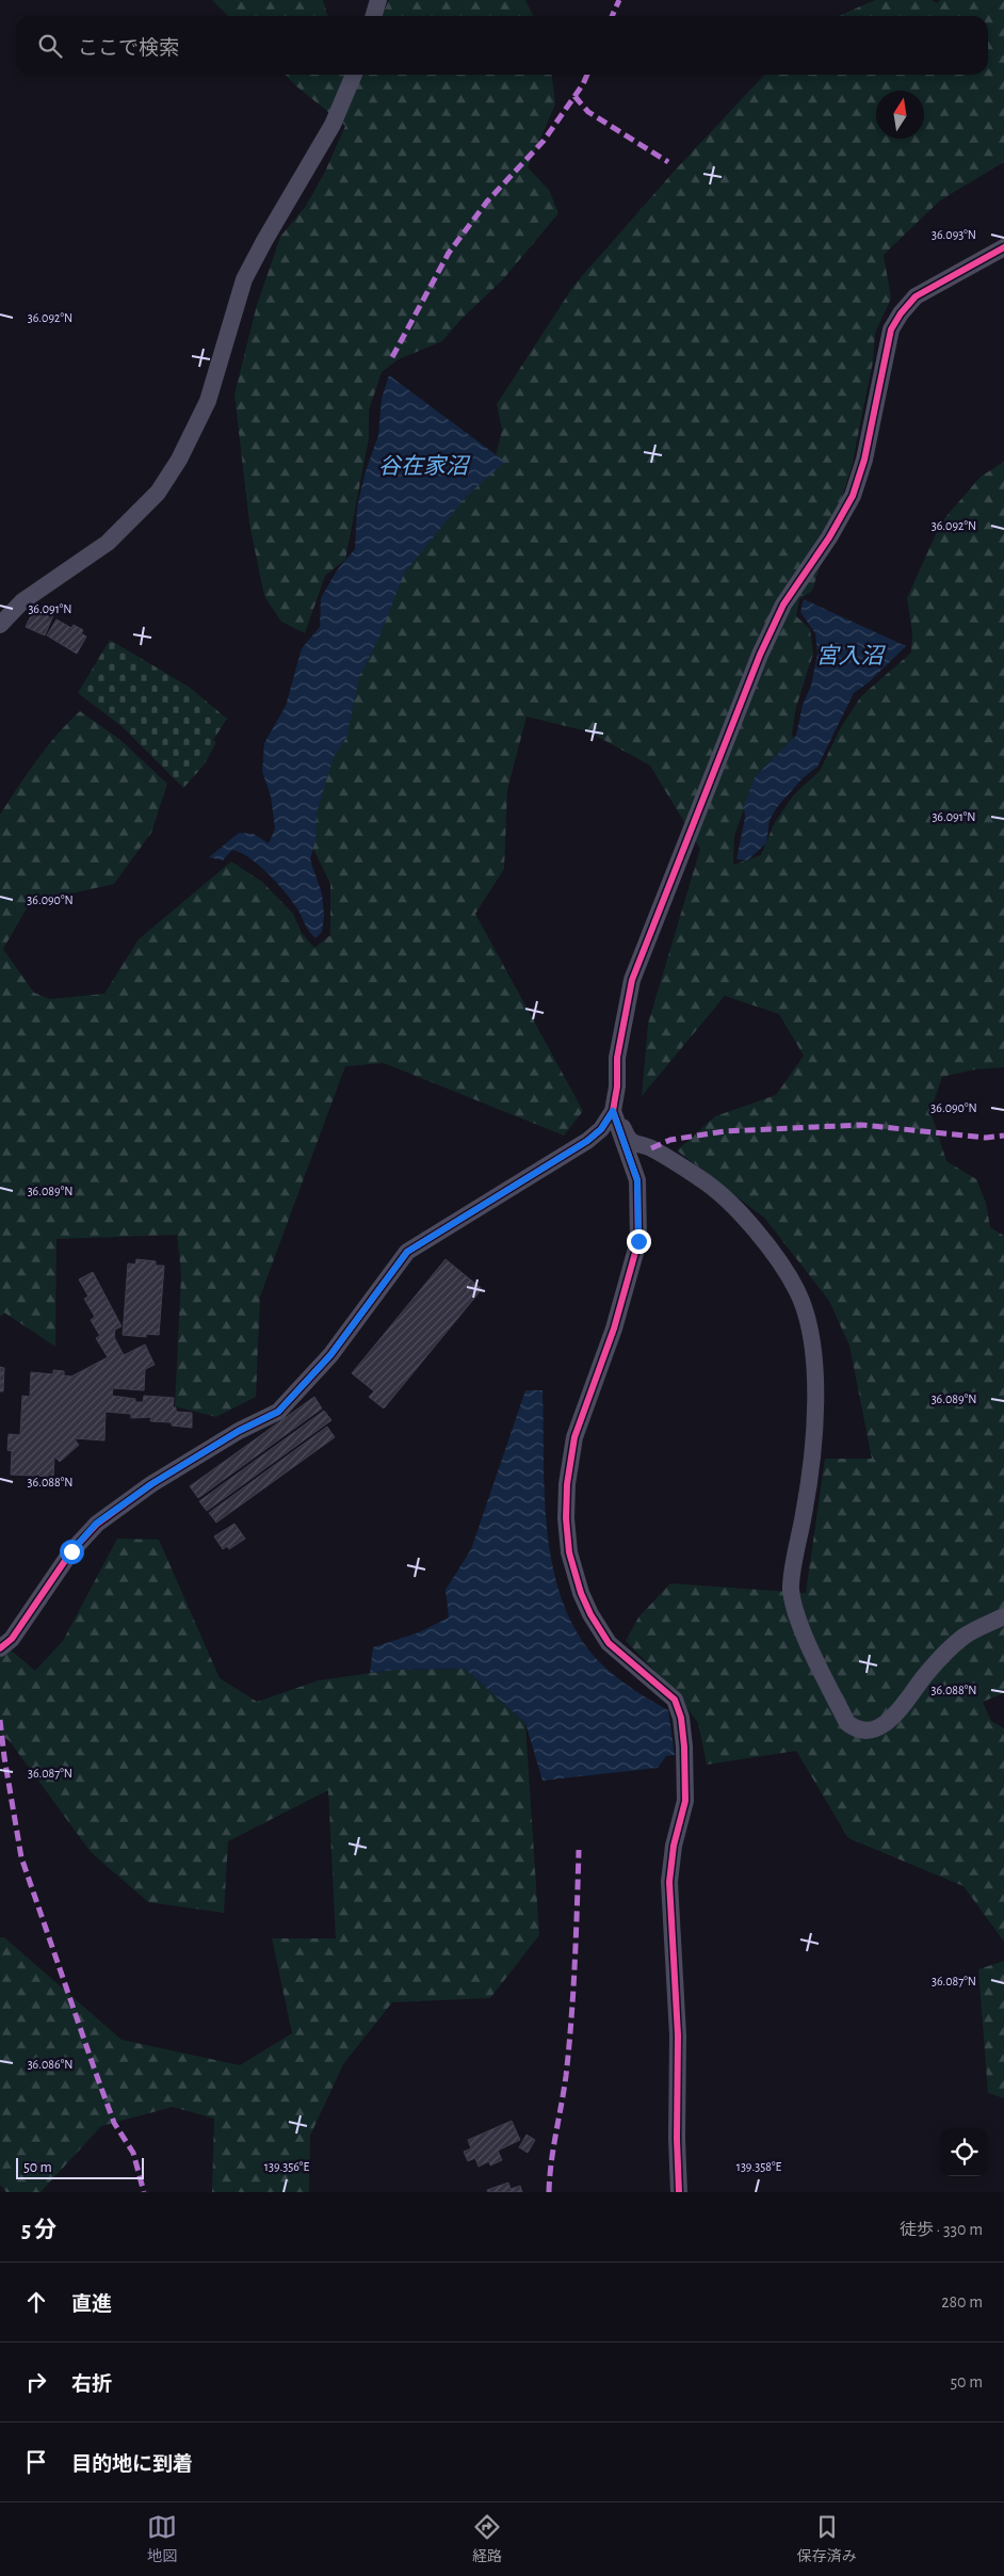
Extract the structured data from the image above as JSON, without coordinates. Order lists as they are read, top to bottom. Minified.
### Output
{"water":["谷在家沼","宮入沼"],"scale_bar":"50 m","north":"top","page":{"search":"ここで検索","scale":"50 m","heading":["5 分","徒歩 · 330 m"],"list":[["直進","280 m"],["右折","50 m"],"目的地に到着"],"nav":["地図","経路","保存済み"]},"coordinates":["36.093°N","36.092°N","36.091°N","36.090°N","36.089°N","36.088°N","36.087°N","36.086°N","139.356°E","139.358°E"]}
